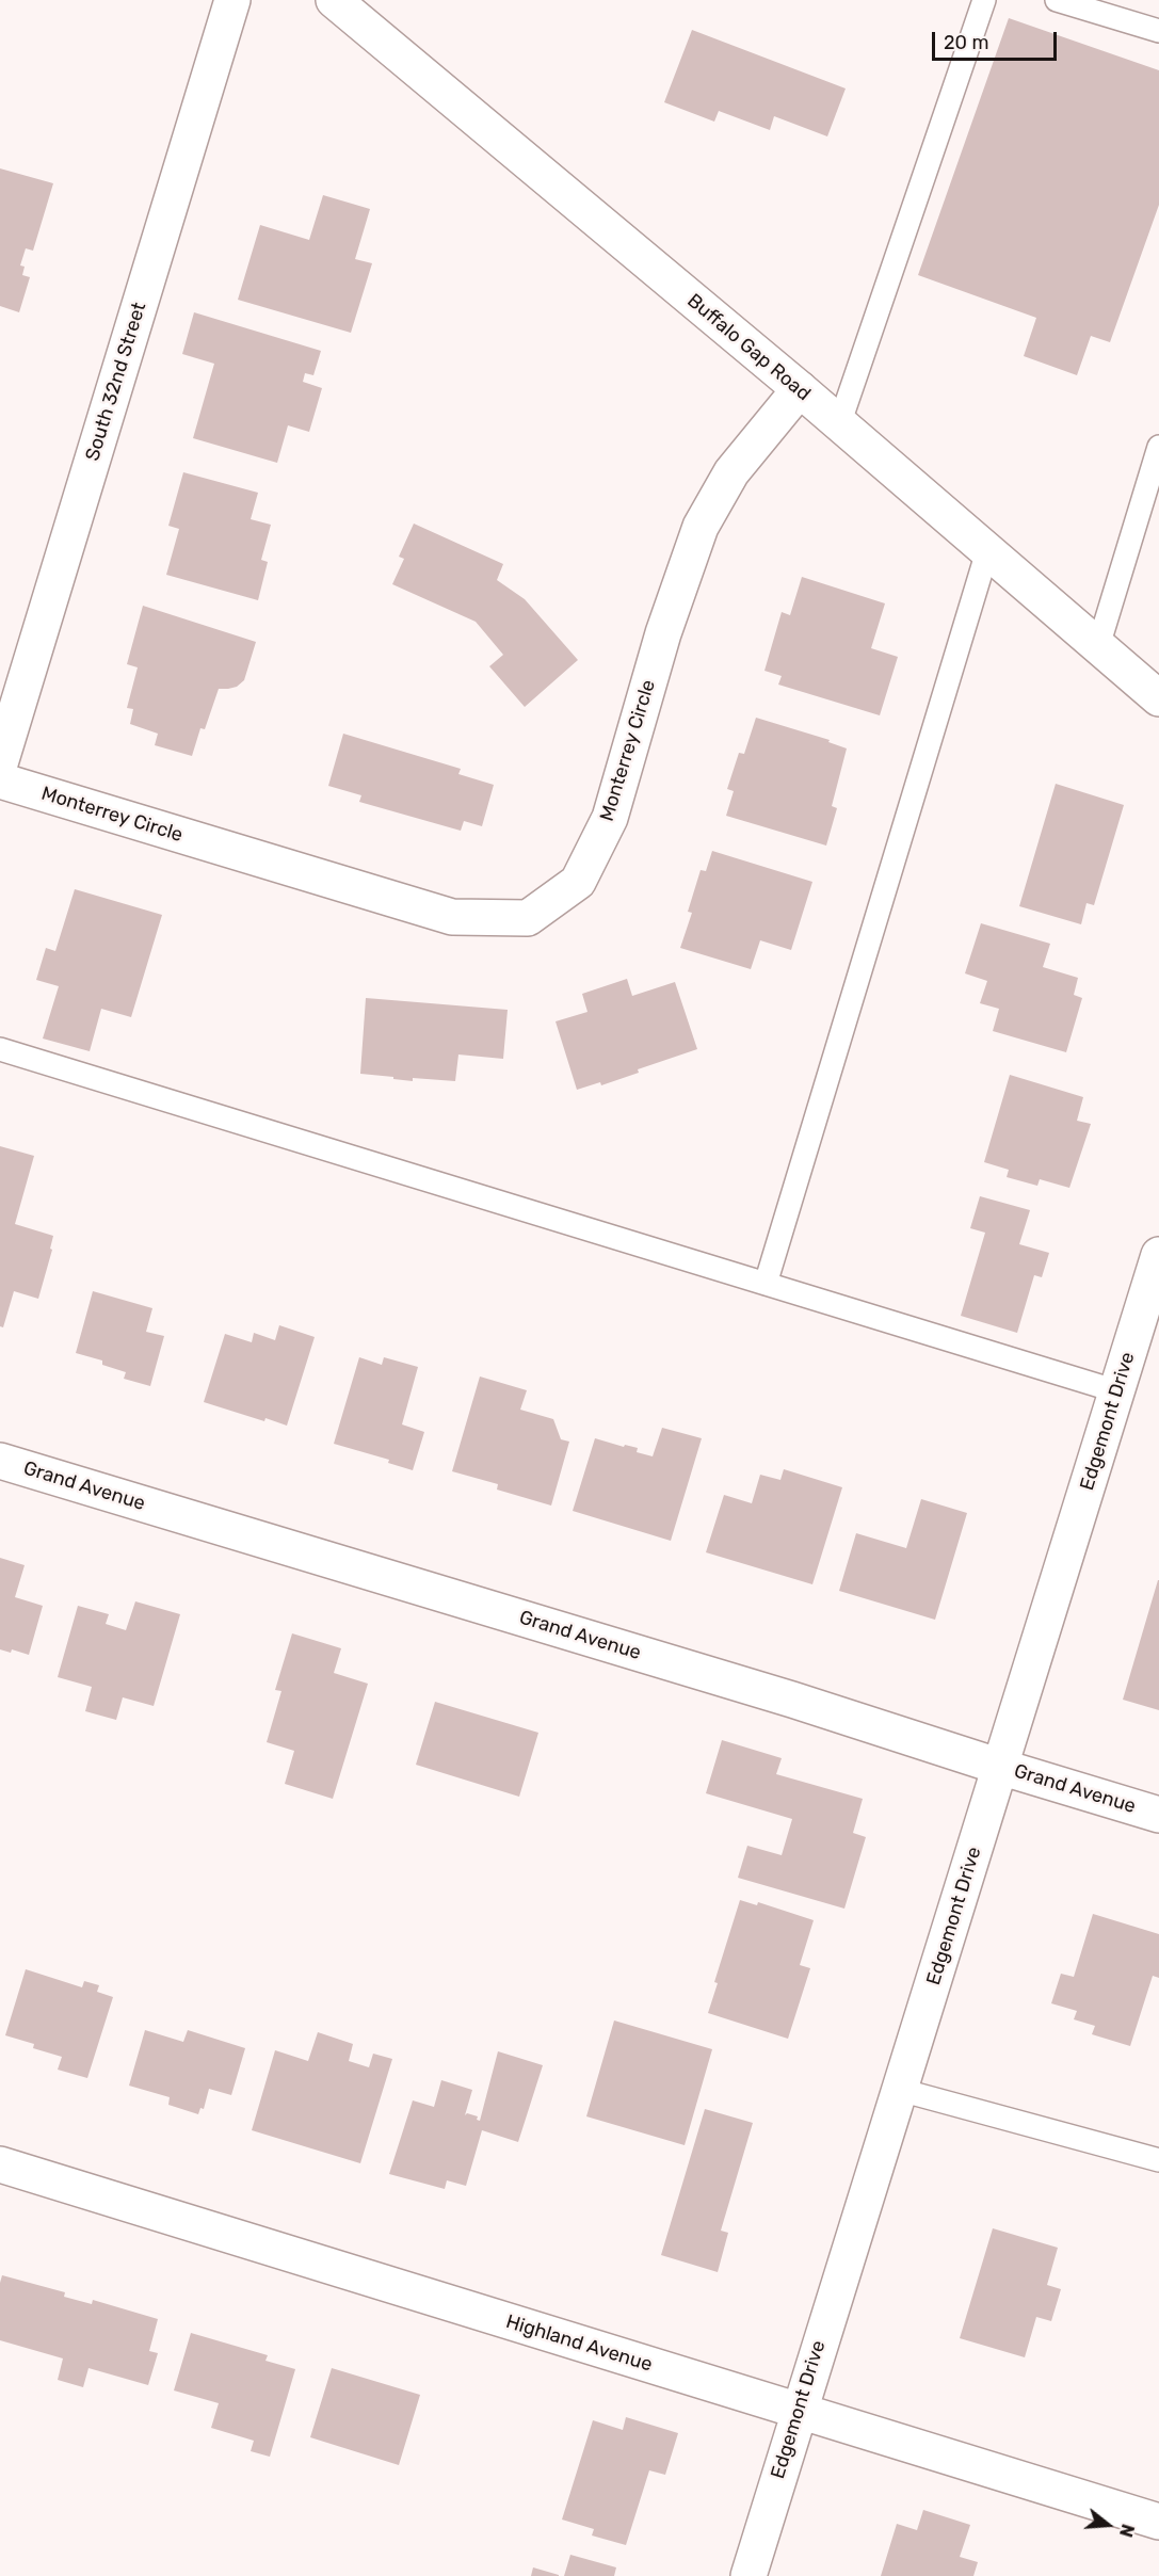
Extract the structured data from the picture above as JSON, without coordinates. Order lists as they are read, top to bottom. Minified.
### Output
{"streets":{"street":["Buffalo Gap Road","South 32nd Street","Monterrey Circle","Edgemont Drive","Grand Avenue","Highland Avenue"]},"crossings":[["Buffalo Gap Road","Monterrey Circle"],["Edgemont Drive","Grand Avenue"],["Edgemont Drive","Highland Avenue"]],"scale_bar":"20 m","north":"right"}
